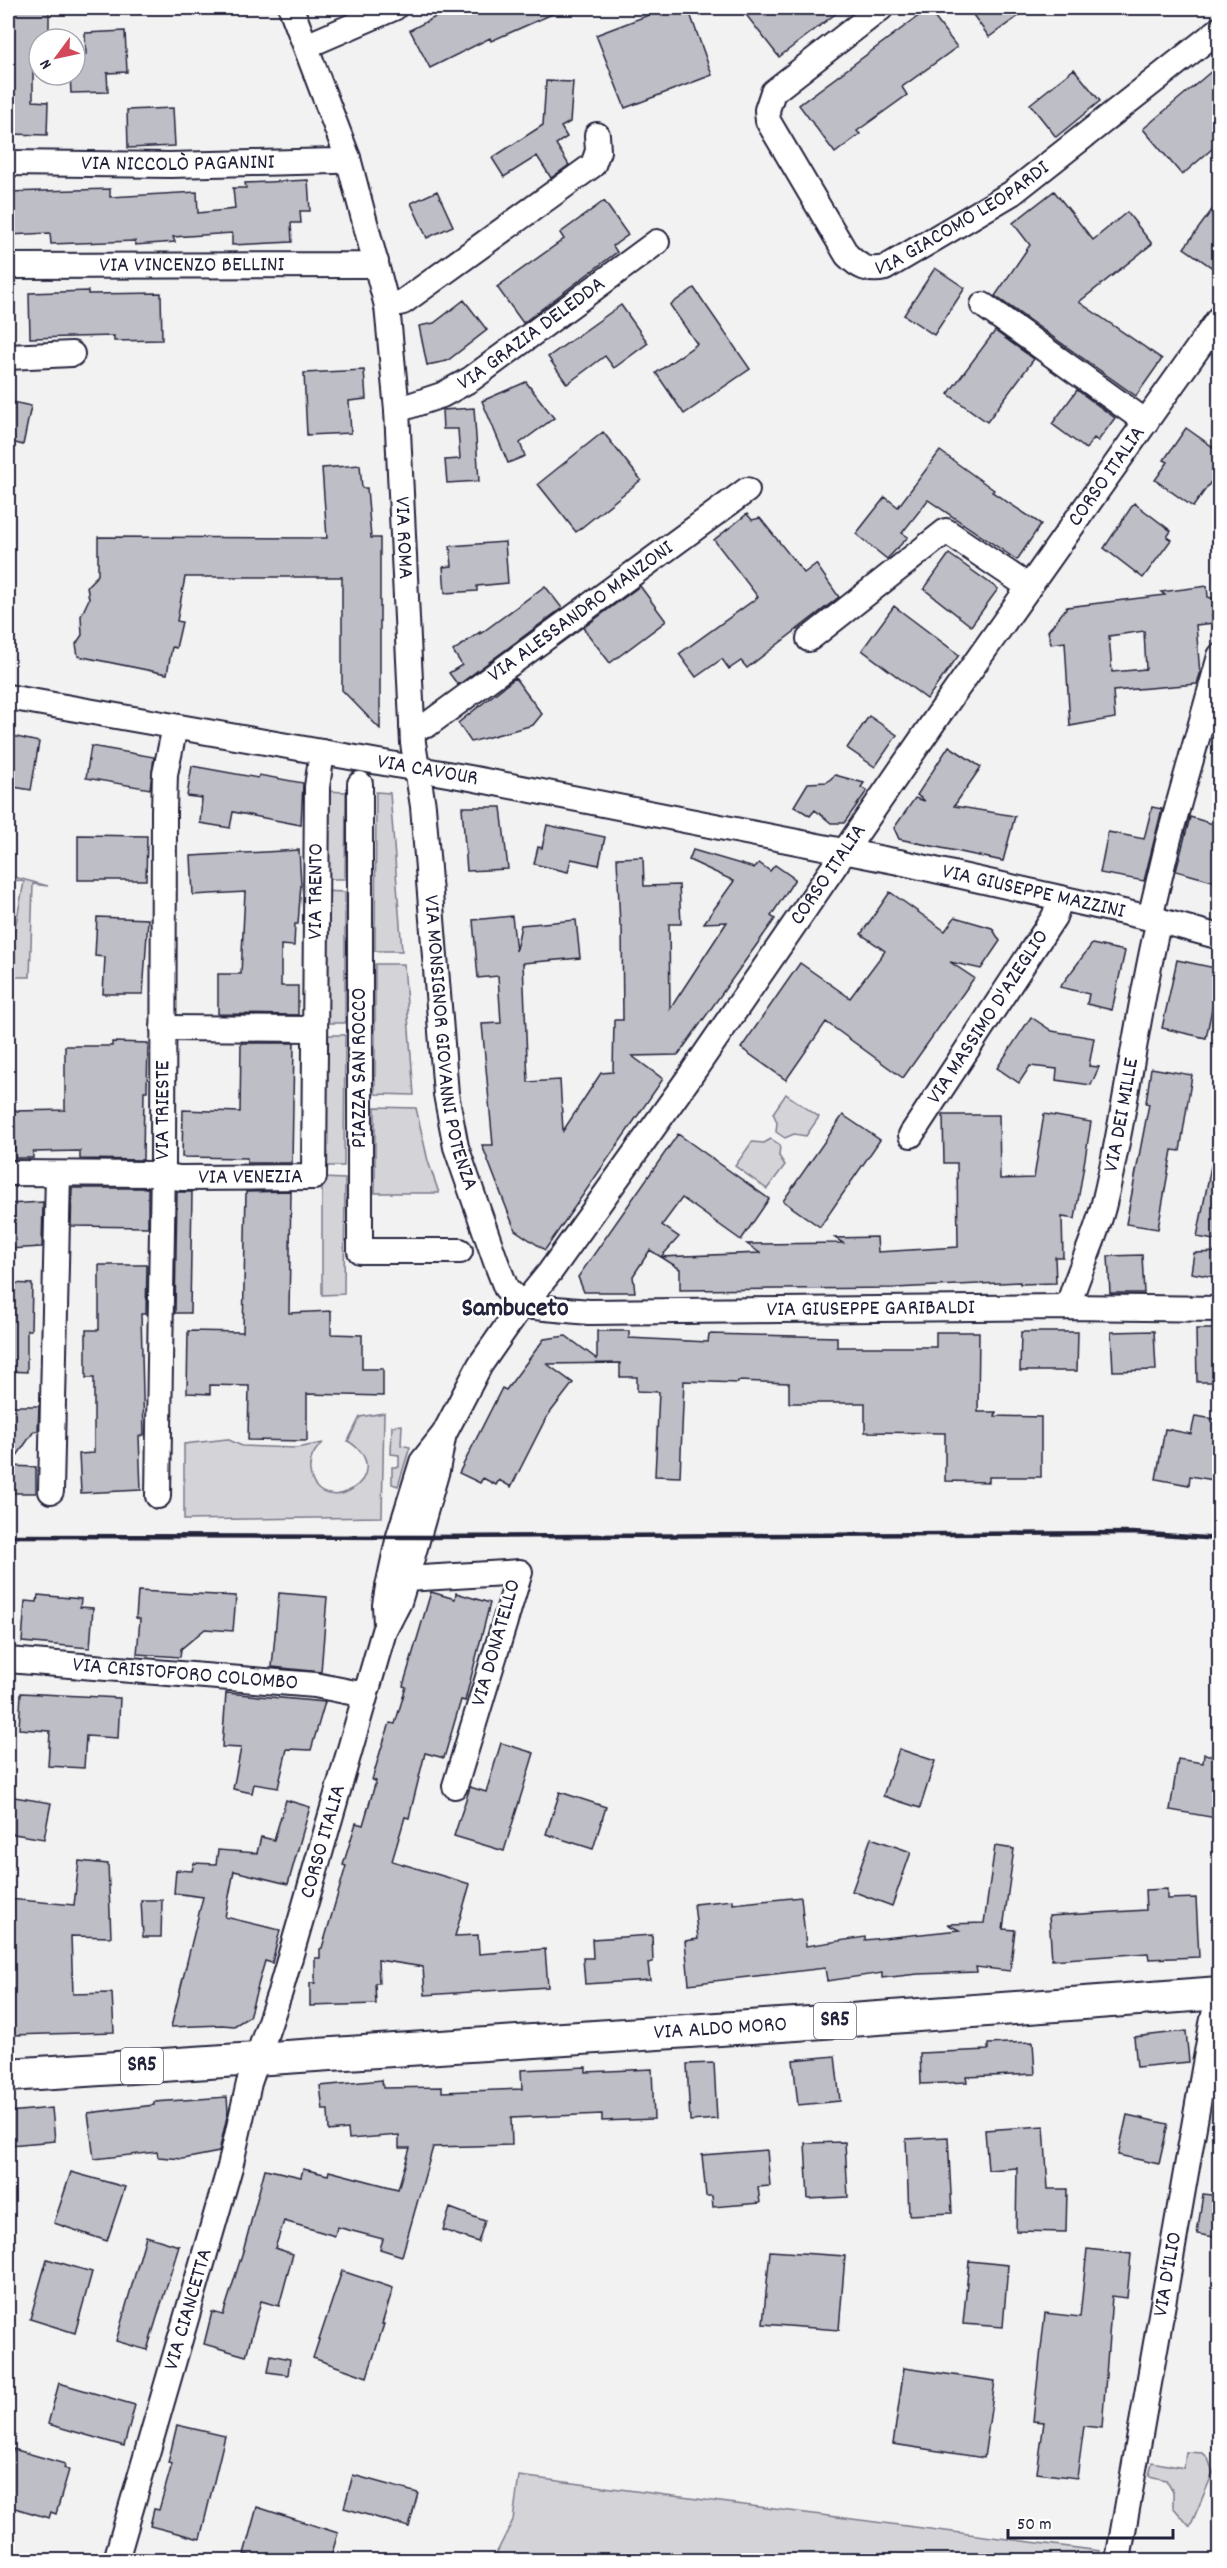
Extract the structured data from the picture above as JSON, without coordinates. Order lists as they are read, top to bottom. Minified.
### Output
{"streets":{"main road":["SR5","VIA ALDO MORO"],"street":["VIA NICCOLÒ PAGANINI","VIA GIACOMO LEOPARDI","VIA VINCENZO BELLINI","VIA GRAZIA DELEDDA","CORSO ITALIA","VIA ROMA","VIA ALESSANDRO MANZONI","VIA CAVOUR","VIA TRENTO","VIA GIUSEPPE MAZZINI","VIA MASSIMO D'AZEGLIO","VIA MONSIGNOR GIOVANNI POTENZA","PIAZZA SAN ROCCO","VIA TRIESTE","VIA DEI MILLE","VIA VENEZIA","VIA GIUSEPPE GARIBALDI","VIA DONATELLO","VIA CRISTOFORO COLOMBO","VIA D'ILIO","VIA CIANCETTA"]},"crossings":[["VIA NICCOLÒ PAGANINI","VIA ROMA"],["VIA VINCENZO BELLINI","VIA ROMA"],["VIA GRAZIA DELEDDA","VIA ROMA"],["CORSO ITALIA","VIA CAVOUR"],["CORSO ITALIA","VIA GIUSEPPE MAZZINI"],["CORSO ITALIA","VIA MONSIGNOR GIOVANNI POTENZA"],["CORSO ITALIA","VIA GIUSEPPE GARIBALDI"],["CORSO ITALIA","VIA DONATELLO"],["CORSO ITALIA","VIA CRISTOFORO COLOMBO"],["CORSO ITALIA","SR5"],["CORSO ITALIA","VIA ALDO MORO"],["CORSO ITALIA","VIA CIANCETTA"],["VIA ROMA","VIA ALESSANDRO MANZONI"],["VIA ROMA","VIA CAVOUR"],["VIA ROMA","VIA MONSIGNOR GIOVANNI POTENZA"],["VIA CAVOUR","VIA TRENTO"],["VIA CAVOUR","VIA GIUSEPPE MAZZINI"],["VIA CAVOUR","VIA MONSIGNOR GIOVANNI POTENZA"],["VIA CAVOUR","VIA TRIESTE"],["VIA TRENTO","VIA VENEZIA"],["VIA GIUSEPPE MAZZINI","VIA MASSIMO D'AZEGLIO"],["VIA GIUSEPPE MAZZINI","VIA DEI MILLE"],["VIA MONSIGNOR GIOVANNI POTENZA","VIA GIUSEPPE GARIBALDI"],["VIA TRIESTE","VIA VENEZIA"],["VIA DEI MILLE","VIA GIUSEPPE GARIBALDI"],["SR5","VIA ALDO MORO"],["SR5","VIA CIANCETTA"],["VIA ALDO MORO","VIA D'ILIO"],["VIA ALDO MORO","VIA CIANCETTA"]],"districts":["Sambuceto"],"scale_bar":"50 m","north":"bottom left"}
